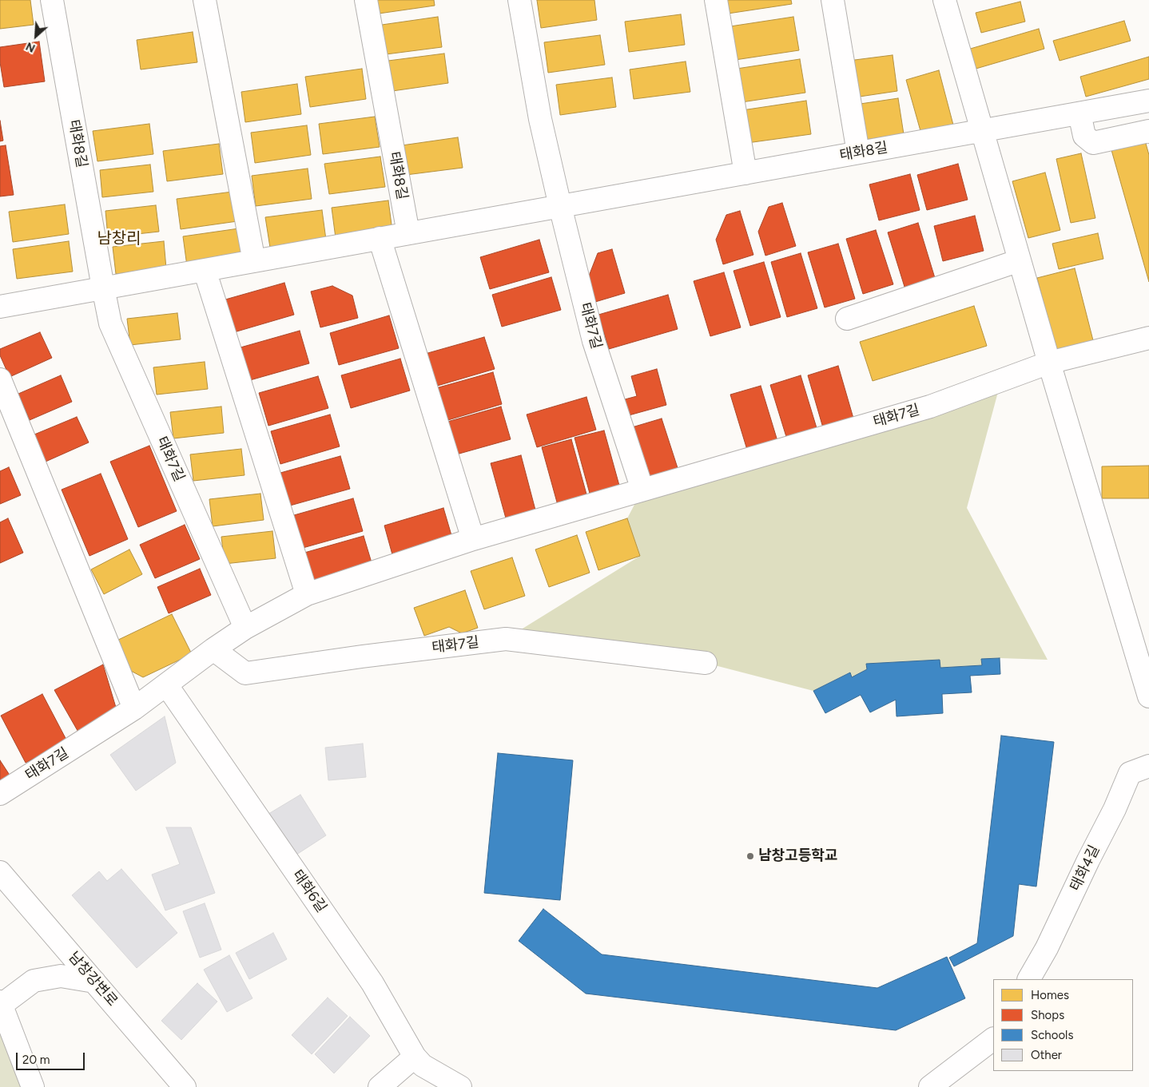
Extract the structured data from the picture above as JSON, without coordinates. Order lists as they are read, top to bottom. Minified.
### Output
{"streets":{"street":["태화8길","태화7길","태화4길","태화6길","남창강변로"]},"crossings":[["태화8길","태화7길"],["태화7길","태화6길"]],"districts":["남창리"],"places":["남창고등학교"],"legend":["Homes","Shops","Schools","Other"],"scale_bar":"20 m","north":"bottom left"}
